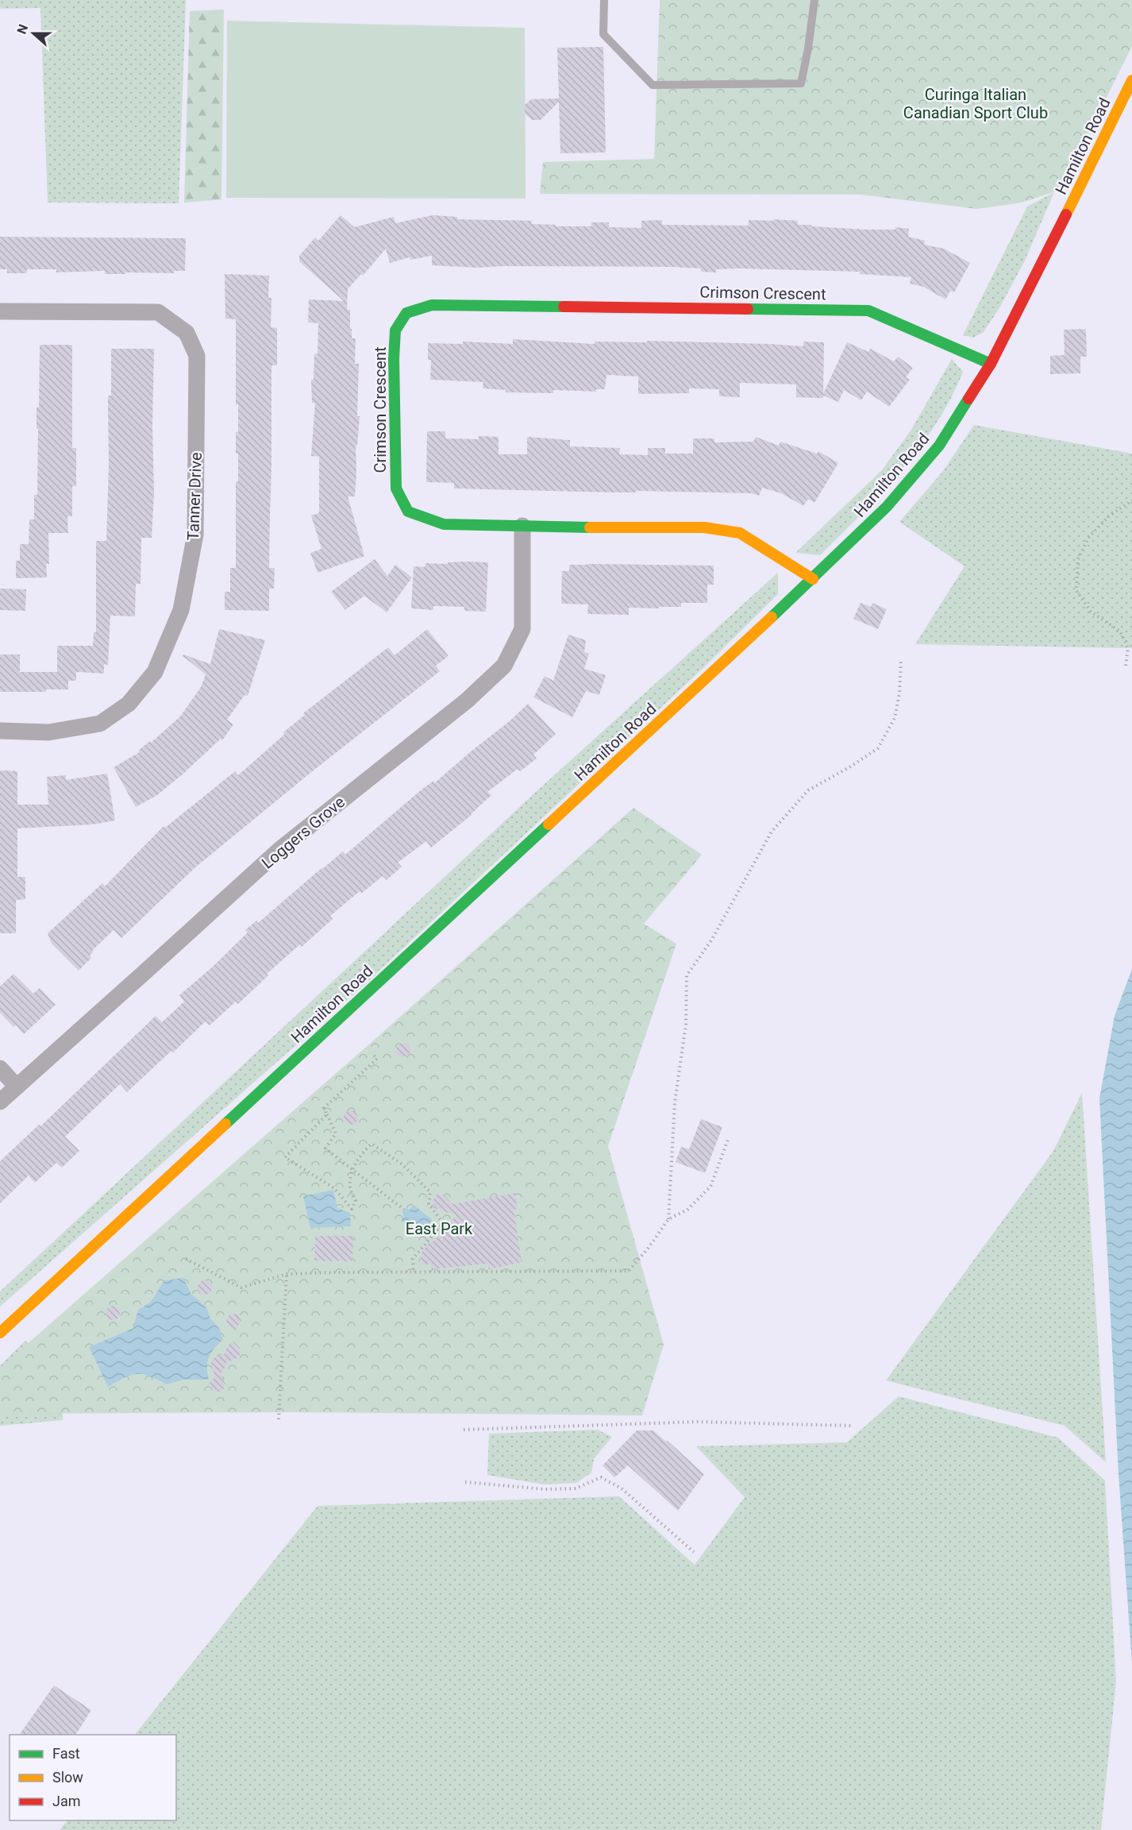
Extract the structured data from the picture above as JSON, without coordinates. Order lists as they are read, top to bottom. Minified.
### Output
{"streets":{"main road":["Hamilton Road","Crimson Crescent"],"street":["Tanner Drive","Loggers Grove"]},"crossings":[["Hamilton Road","Crimson Crescent"],["Crimson Crescent","Loggers Grove"]],"parks":["Curinga Italian Canadian Sport Club","East Park"],"legend":["Fast","Slow","Jam"],"north":"left"}
